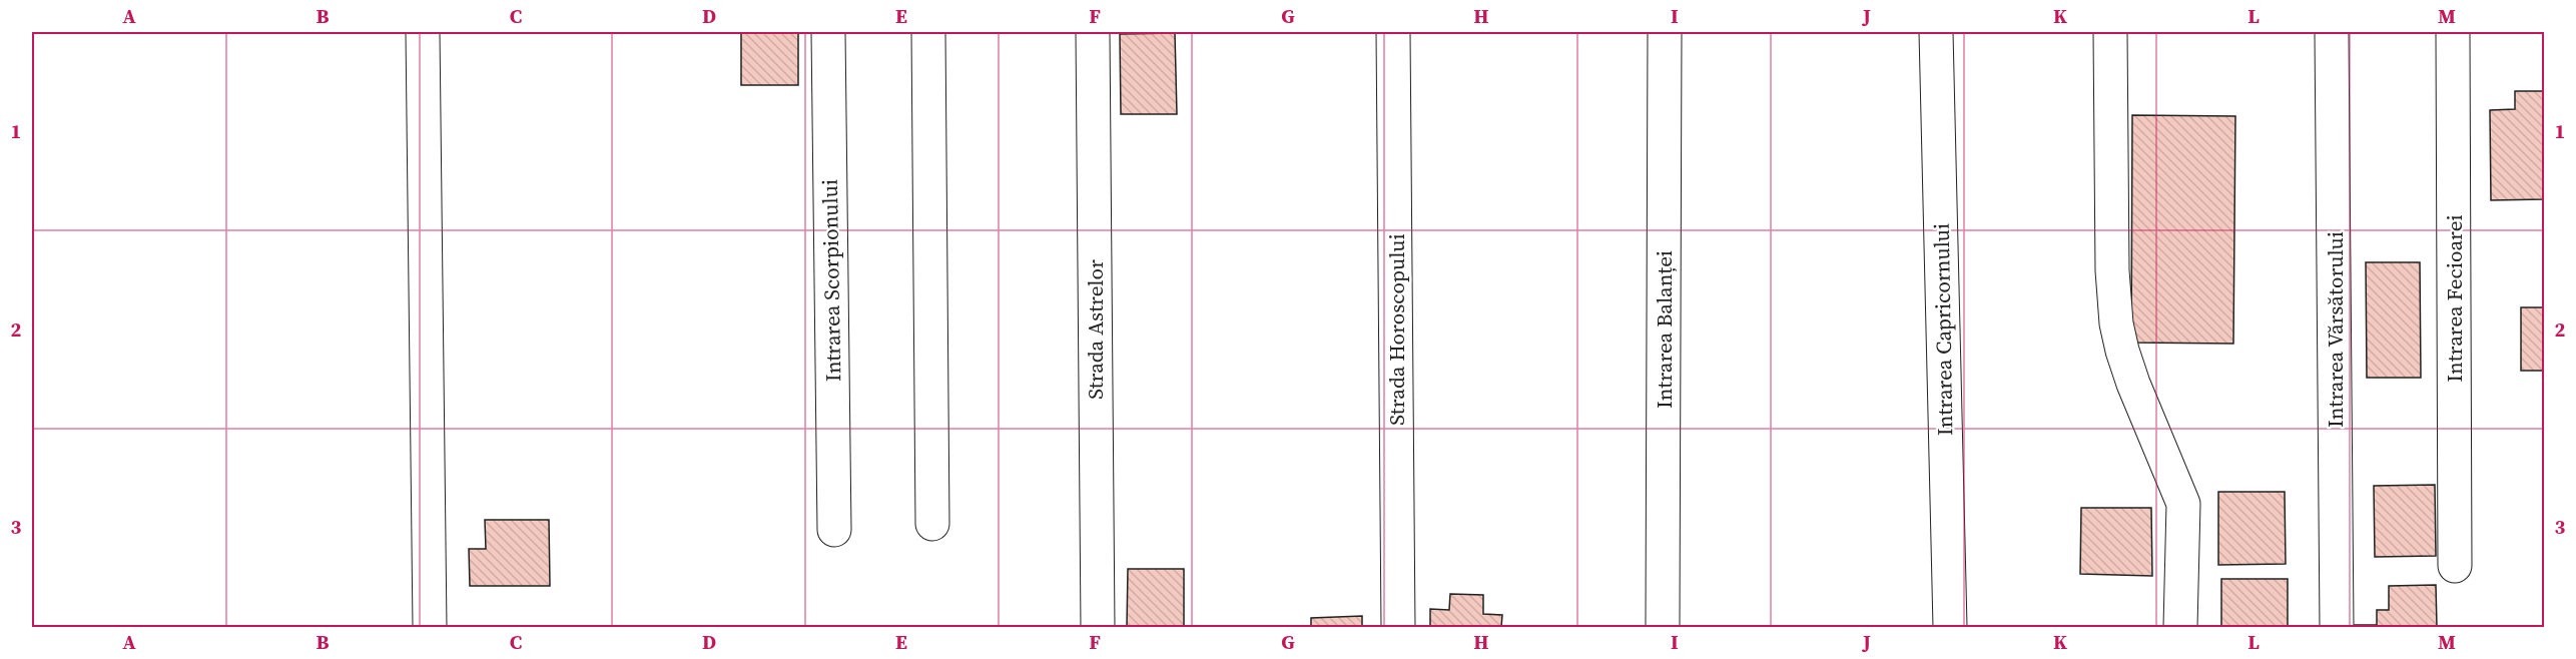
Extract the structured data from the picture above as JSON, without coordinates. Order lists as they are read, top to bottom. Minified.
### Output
{"streets":{"street":["Intrarea Scorpionului","Intrarea Fecioarei","Strada Astrelor","Strada Horoscopului","Intrarea Balanței","Intrarea Capricornului","Intrarea Vărsătorului"]},"grid":{"columns":["A","B","C","D","E","F","G","H","I","J","K","L","M"],"rows":["1","2","3"]}}
